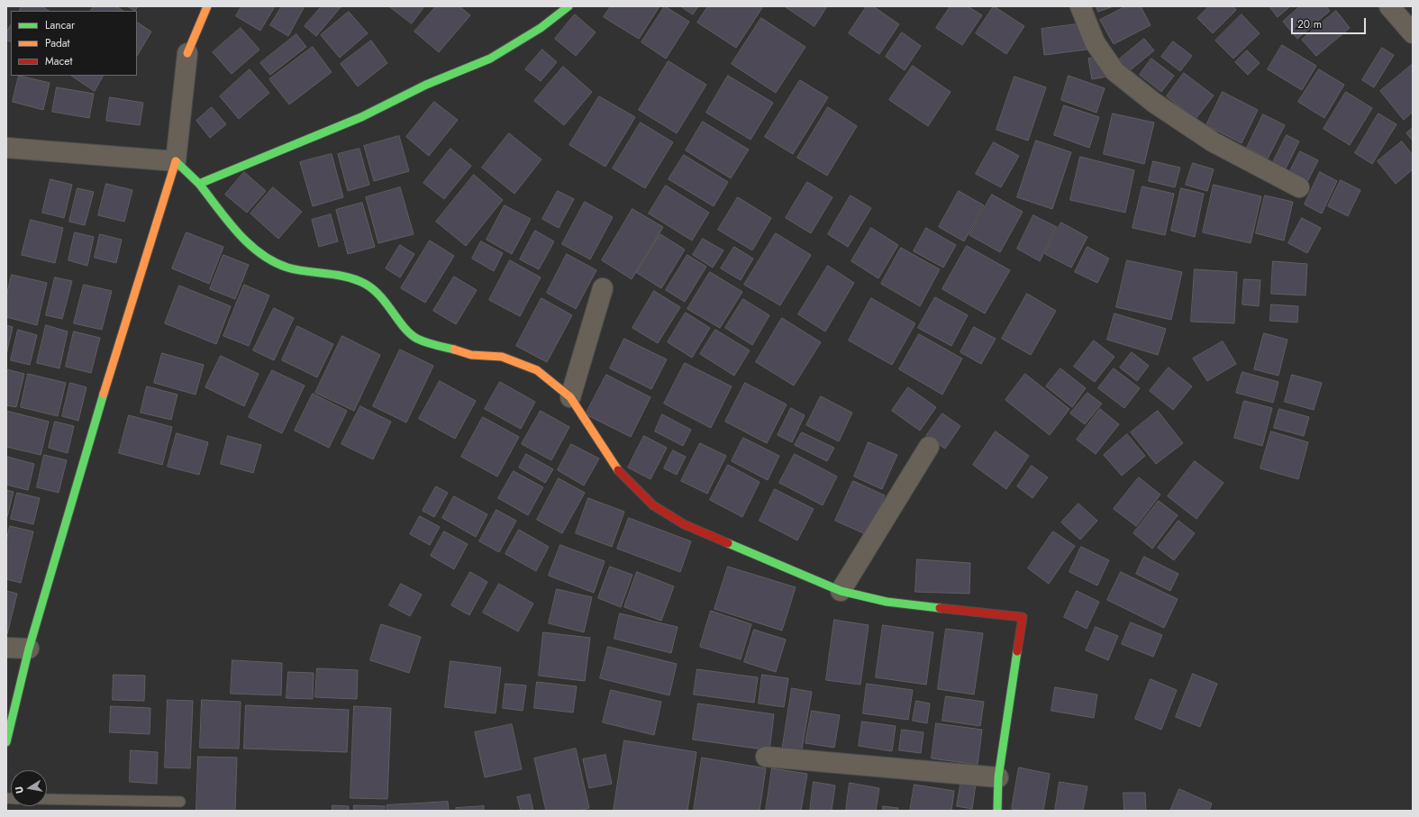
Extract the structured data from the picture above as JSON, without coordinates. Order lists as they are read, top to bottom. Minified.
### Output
{"legend":["Lancar","Padat","Macet"],"scale_bar":"20 m","north":"left"}
